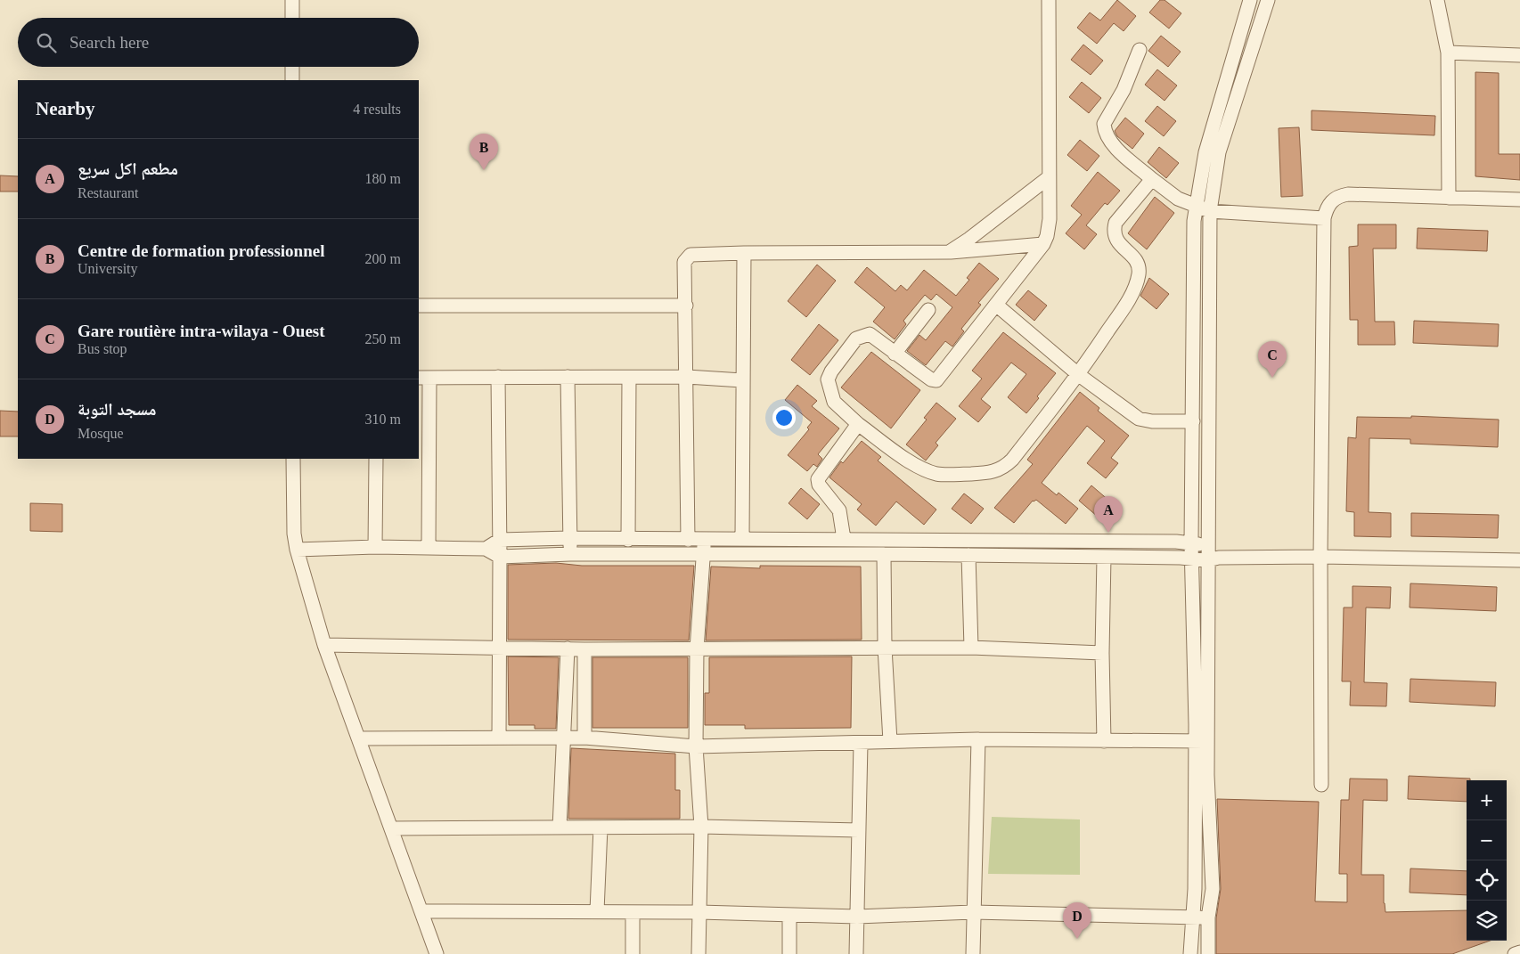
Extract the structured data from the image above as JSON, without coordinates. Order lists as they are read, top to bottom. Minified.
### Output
{"page":{"search":"Search here","heading":["Nearby","4 results"],"pins":["B","C","A","D"],"list":[{"mark":"A","name":"مطعم اكل سريع","note":"Restaurant","value":"180 m"},{"mark":"B","name":"Centre de formation professionnel","note":"University","value":"200 m"},{"mark":"C","name":"Gare routière intra-wilaya - Ouest","note":"Bus stop","value":"250 m"},{"mark":"D","name":"مسجد التوبة","note":"Mosque","value":"310 m"}],"map_buttons":["+","−"]}}
